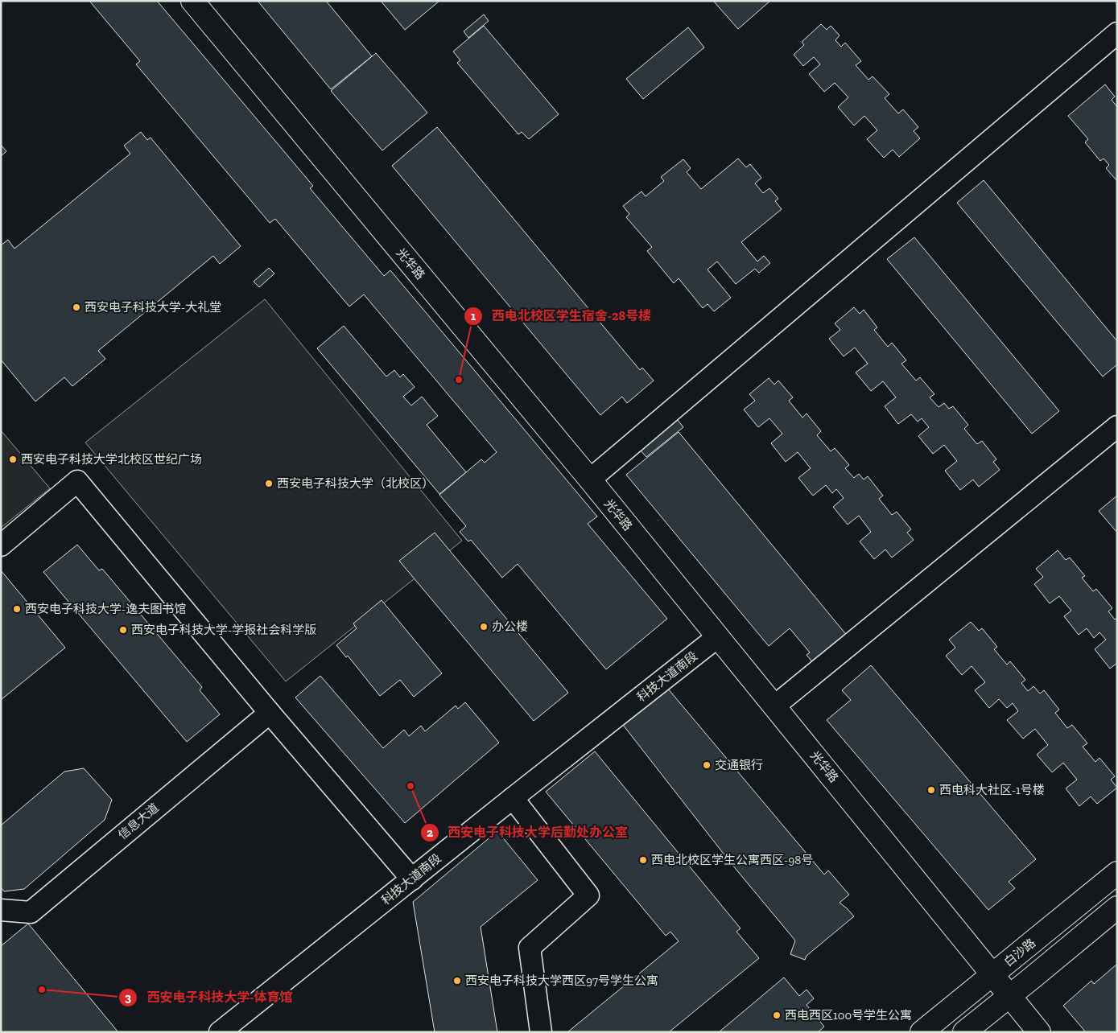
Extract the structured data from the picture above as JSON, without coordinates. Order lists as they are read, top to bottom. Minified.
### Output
{"streets":{"street":["光华路","科技大道南段","信息大道","白沙路"]},"crossings":[["光华路","科技大道南段"],["光华路","白沙路"]],"places":["西安电子科技大学-大礼堂","西电北校区学生宿舍-28号楼","西安电子科技大学北校区世纪广场","西安电子科技大学（北校区）","西安电子科技大学-逸夫图书馆","办公楼","西安电子科技大学-学报社会科学版","交通银行","西安电子科技大学后勤处办公室","西电科大社区-1号楼","西电北校区学生公寓西区-98号","西安电子科技大学西区97号学生公寓","西安电子科技大学-体育馆","西电西区100号学生公寓"]}
